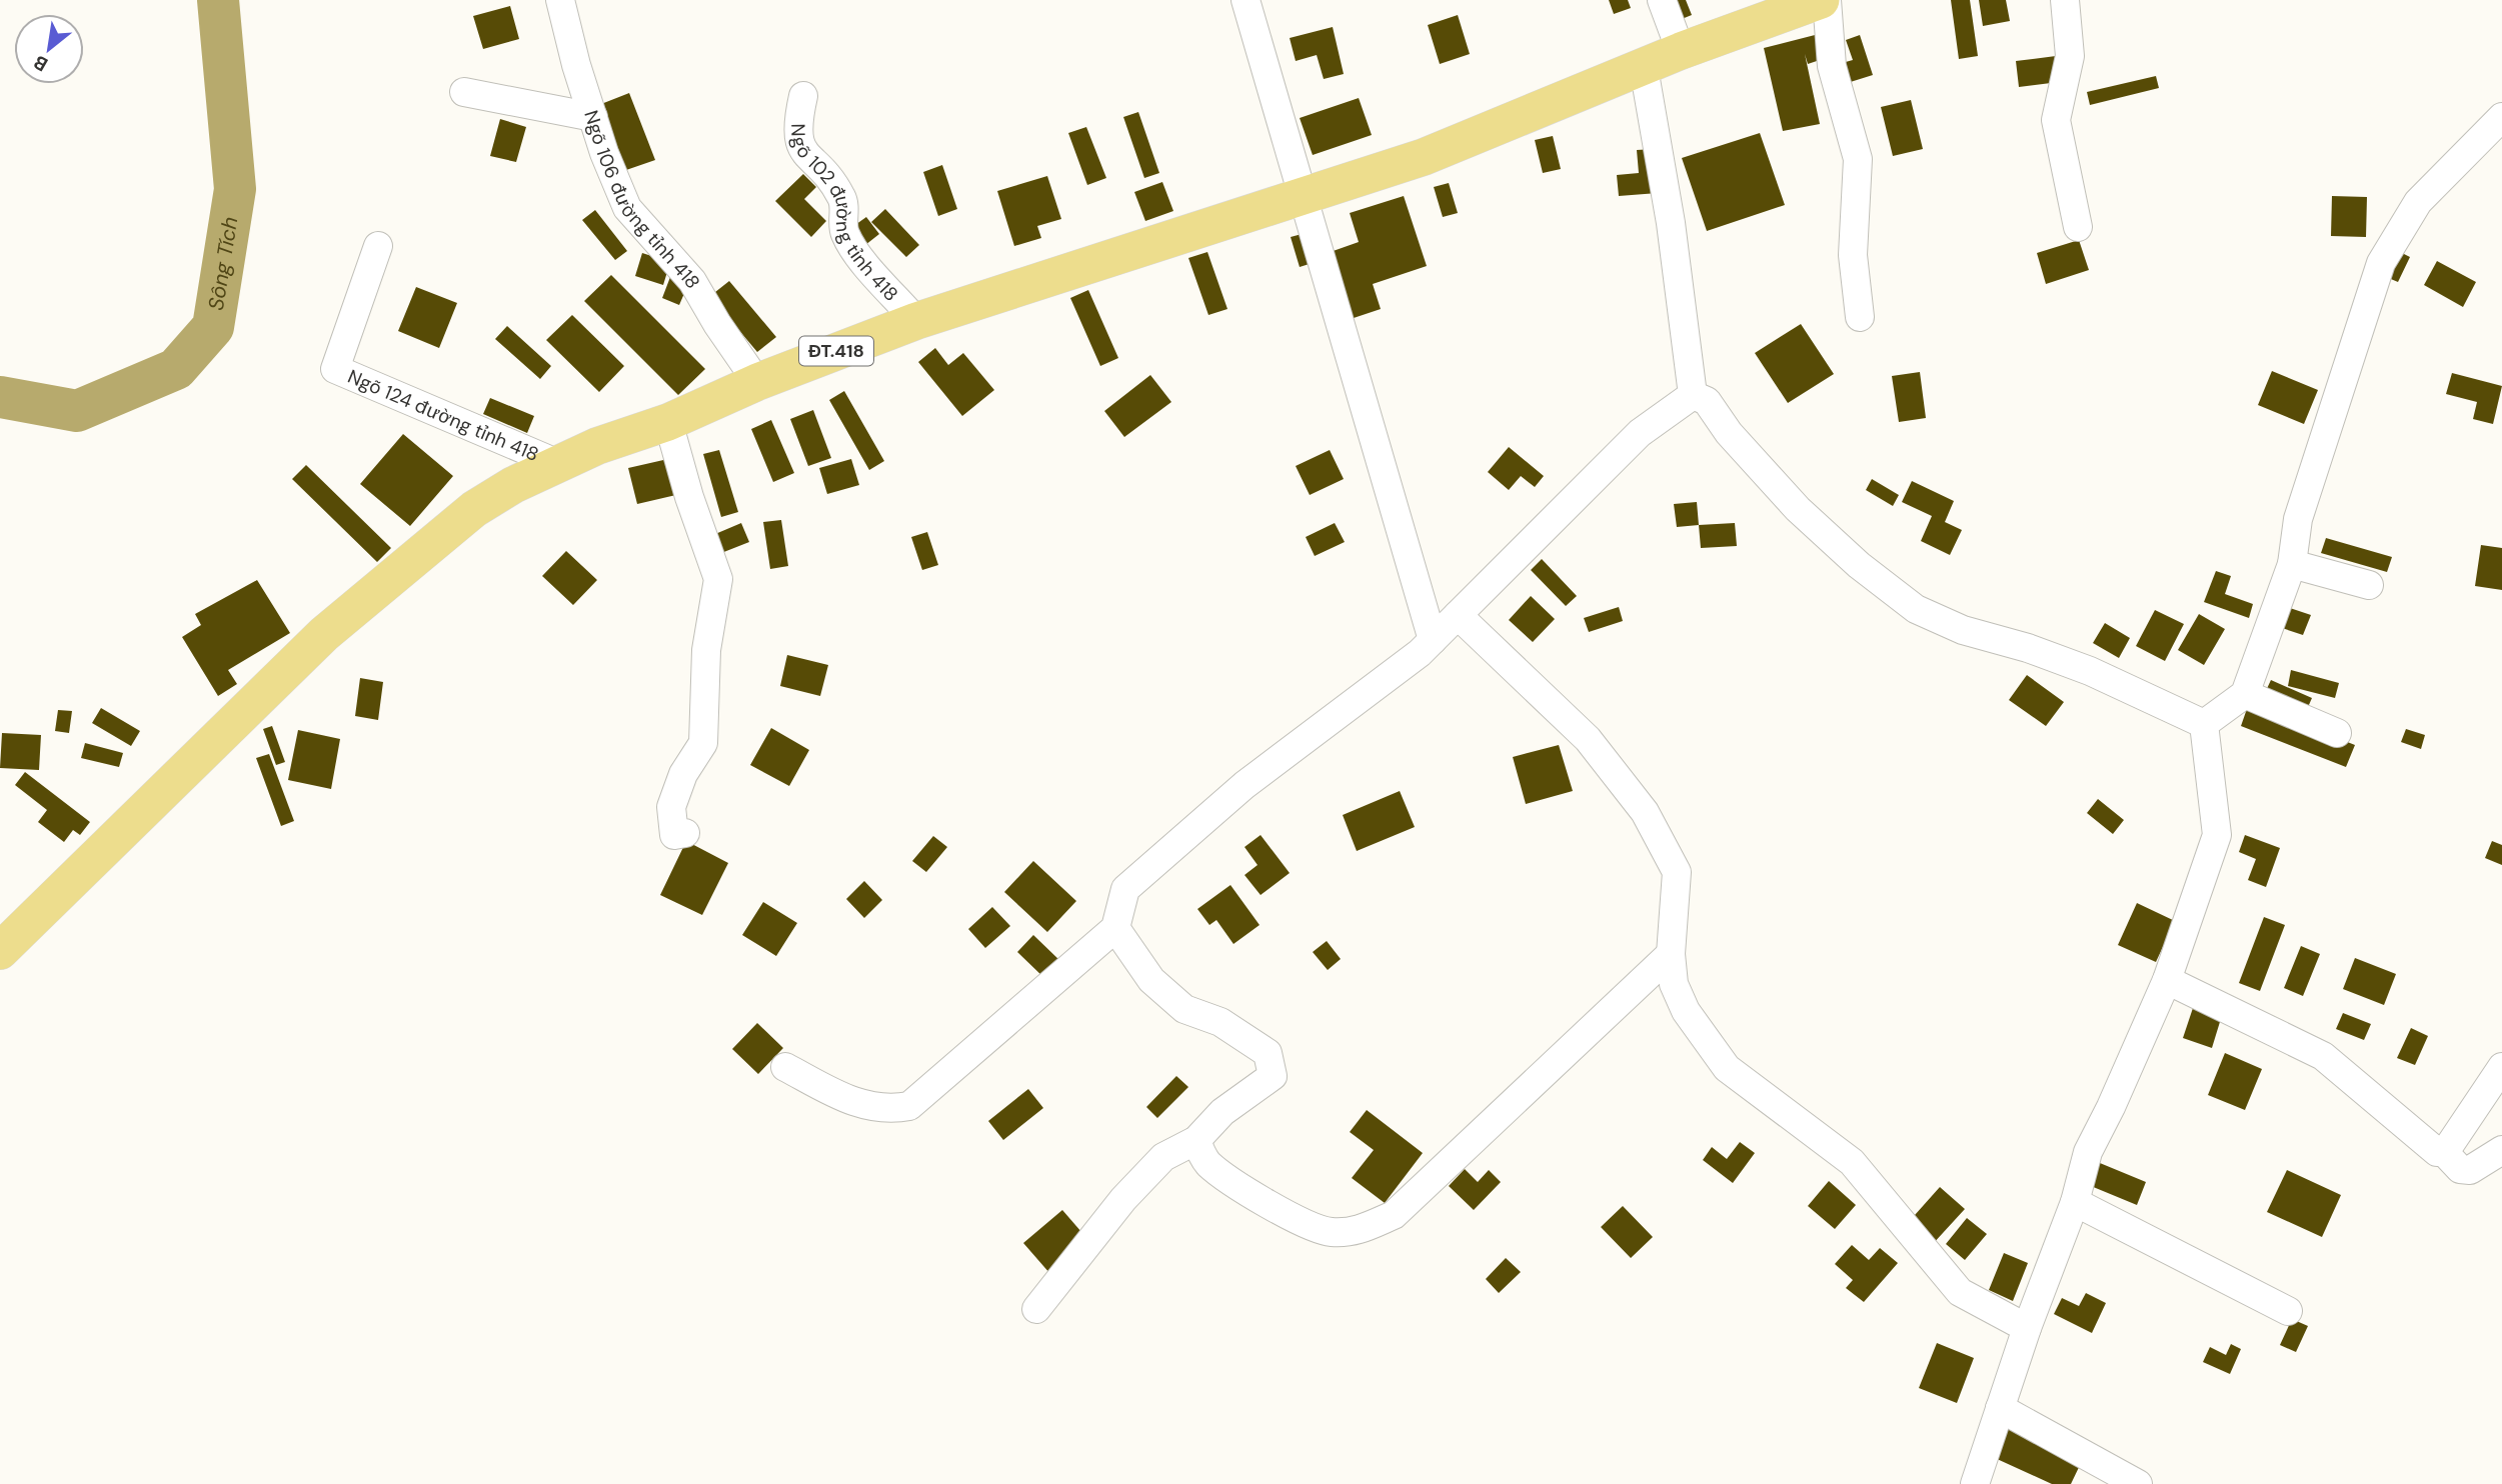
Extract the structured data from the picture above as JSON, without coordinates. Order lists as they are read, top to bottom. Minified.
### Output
{"streets":{"main road":["ĐT.418"],"street":["Ngõ 106 đường tỉnh 418","Ngõ 102 đường tỉnh 418","Ngõ 124 đường tỉnh 418"]},"crossings":[["Ngõ 106 đường tỉnh 418","ĐT.418"],["Ngõ 102 đường tỉnh 418","ĐT.418"],["ĐT.418","Ngõ 124 đường tỉnh 418"]],"water":["Sông Tích"],"north":"bottom left"}
